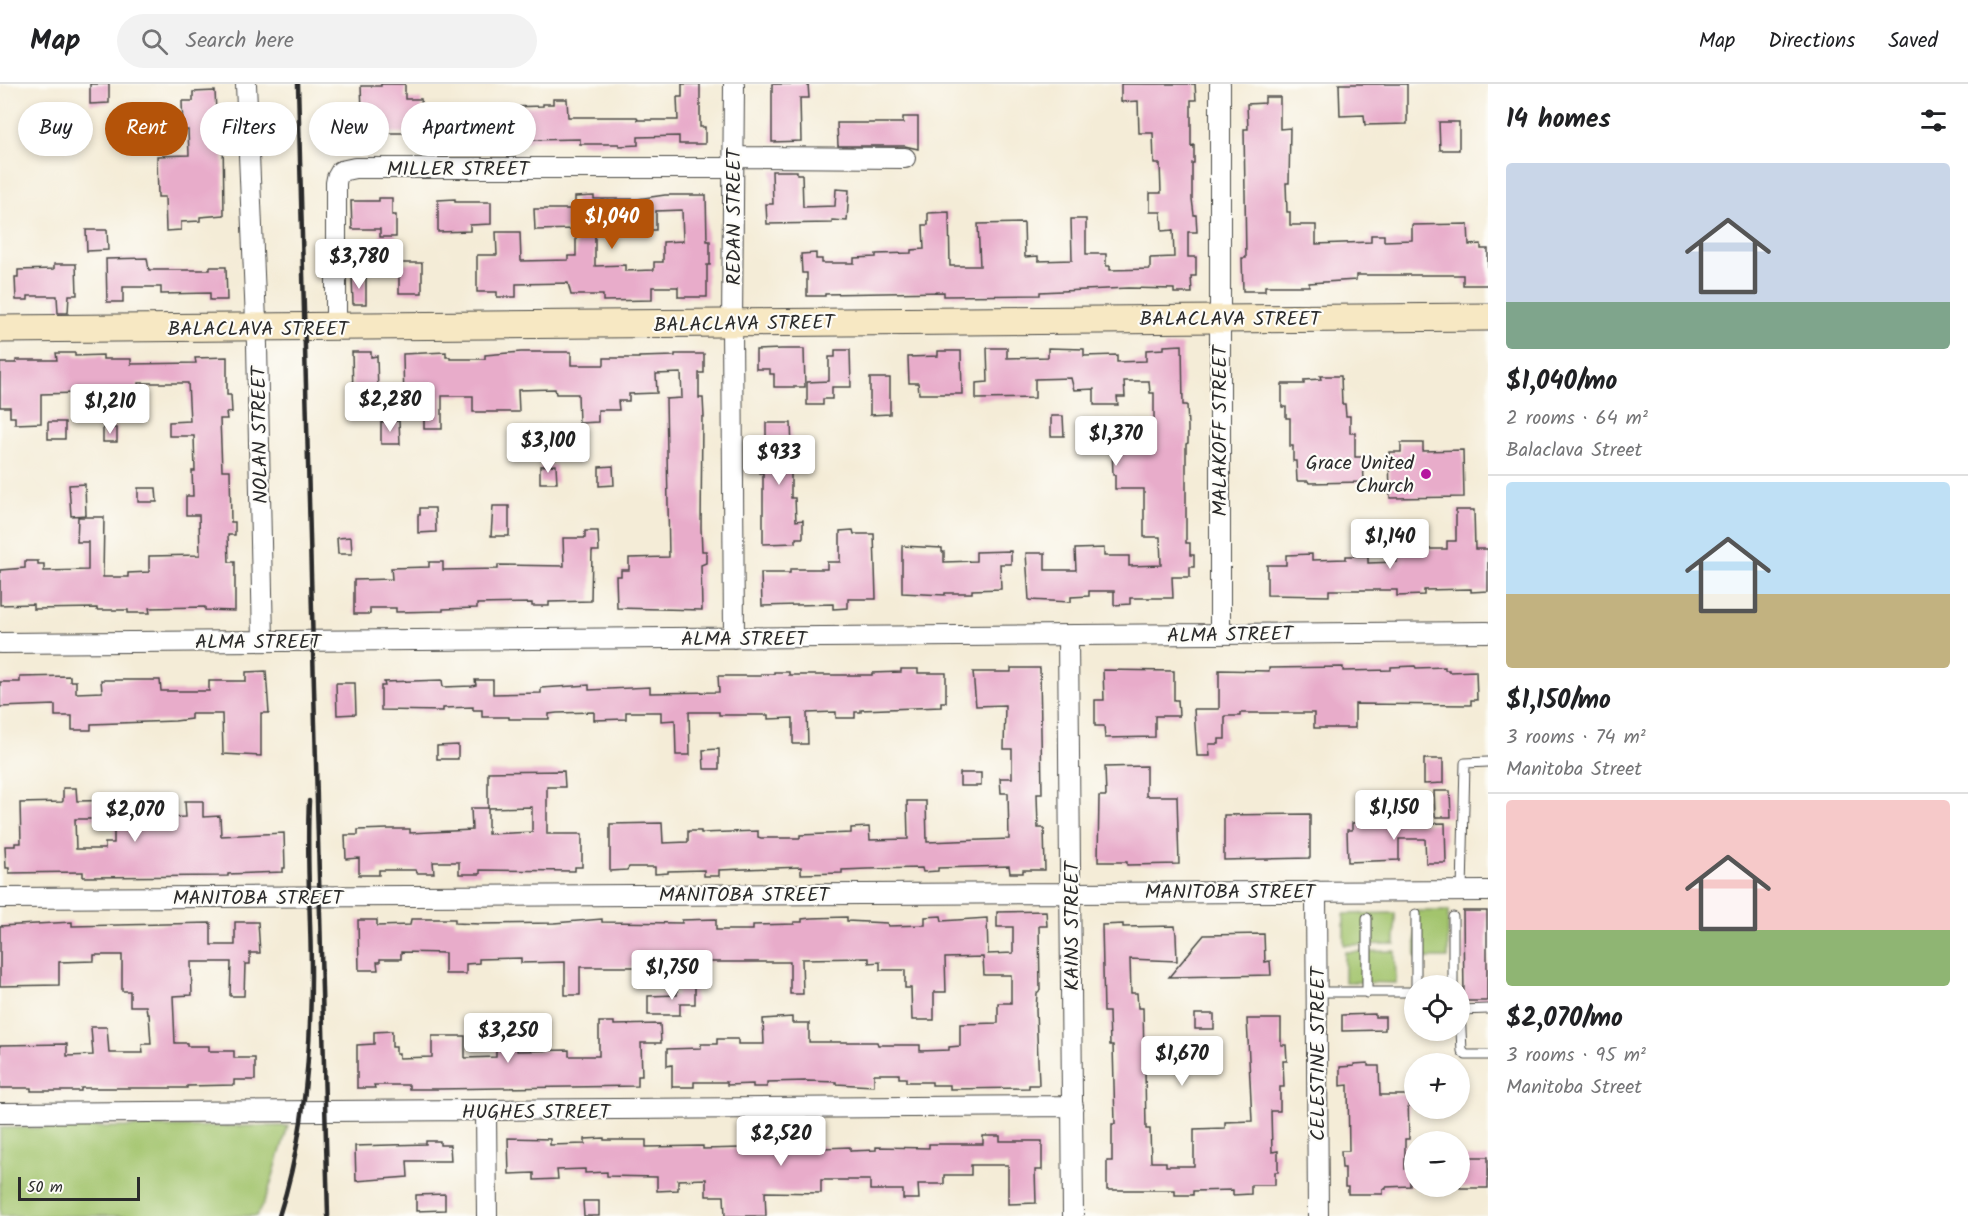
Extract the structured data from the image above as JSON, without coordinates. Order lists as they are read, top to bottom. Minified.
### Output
{"streets":{"street":["MILLER STREET","REDAN STREET","BALACLAVA STREET","MALAKOFF STREET","NOLAN STREET","ALMA STREET","MANITOBA STREET","KAINS STREET","CELESTINE STREET","HUGHES STREET"]},"crossings":[["MILLER STREET","REDAN STREET"],["MILLER STREET","BALACLAVA STREET"],["REDAN STREET","BALACLAVA STREET"],["REDAN STREET","ALMA STREET"],["BALACLAVA STREET","MALAKOFF STREET"],["BALACLAVA STREET","NOLAN STREET"],["MALAKOFF STREET","ALMA STREET"],["NOLAN STREET","ALMA STREET"],["ALMA STREET","KAINS STREET"],["MANITOBA STREET","KAINS STREET"],["MANITOBA STREET","CELESTINE STREET"],["KAINS STREET","HUGHES STREET"]],"places":["Grace United Church"],"scale_bar":"50 m","page":{"header":"Map","search":"Search here","nav":["Map","Directions","Saved"],"heading":"14 homes","chip":["Buy","Rent","Filters","New","Apartment"],"list":[{"name":"$1,040/mo","note":"2 rooms · 64 m² · Balaclava Street"},{"name":"$1,150/mo","note":"3 rooms · 74 m² · Manitoba Street"},{"name":"$2,070/mo","note":"3 rooms · 95 m² · Manitoba Street"}],"price":["$1,040","$3,780","$2,280","$1,210","$1,370","$3,100","$933","$1,140","$1,150","$2,070","$1,750","$3,250","$1,670","$2,520"],"map_buttons":["+","−"],"scale":"50 m"}}
